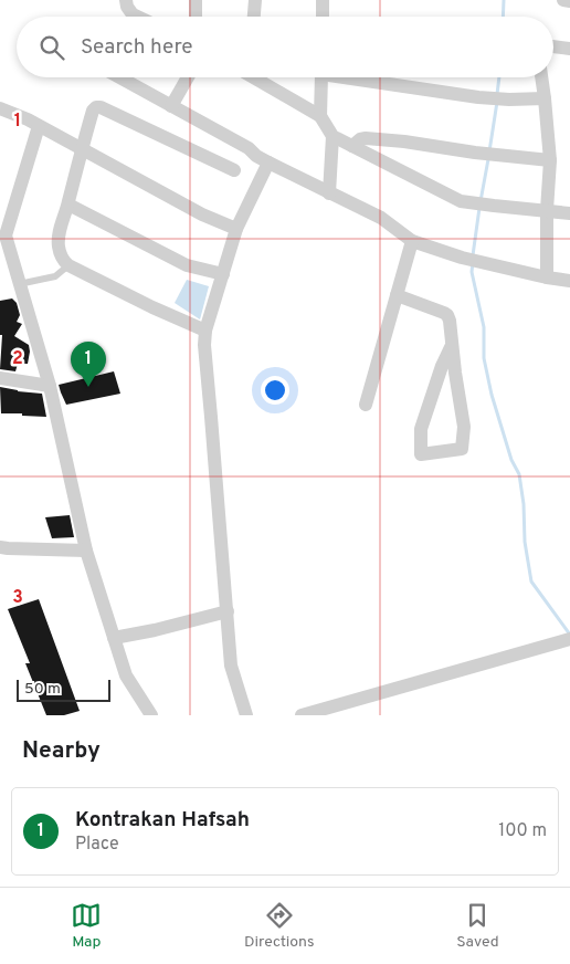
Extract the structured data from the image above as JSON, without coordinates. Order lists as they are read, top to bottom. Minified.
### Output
{"scale_bar":"50 m","page":{"search":"Search here","pins":"1","scale":"50 m","heading":"Nearby","list":[{"mark":"1","name":"Kontrakan Hafsah","note":"Place","value":"100 m"}],"nav":["Map","Directions","Saved"]},"grid":{"rows":["1","2","3"]}}
